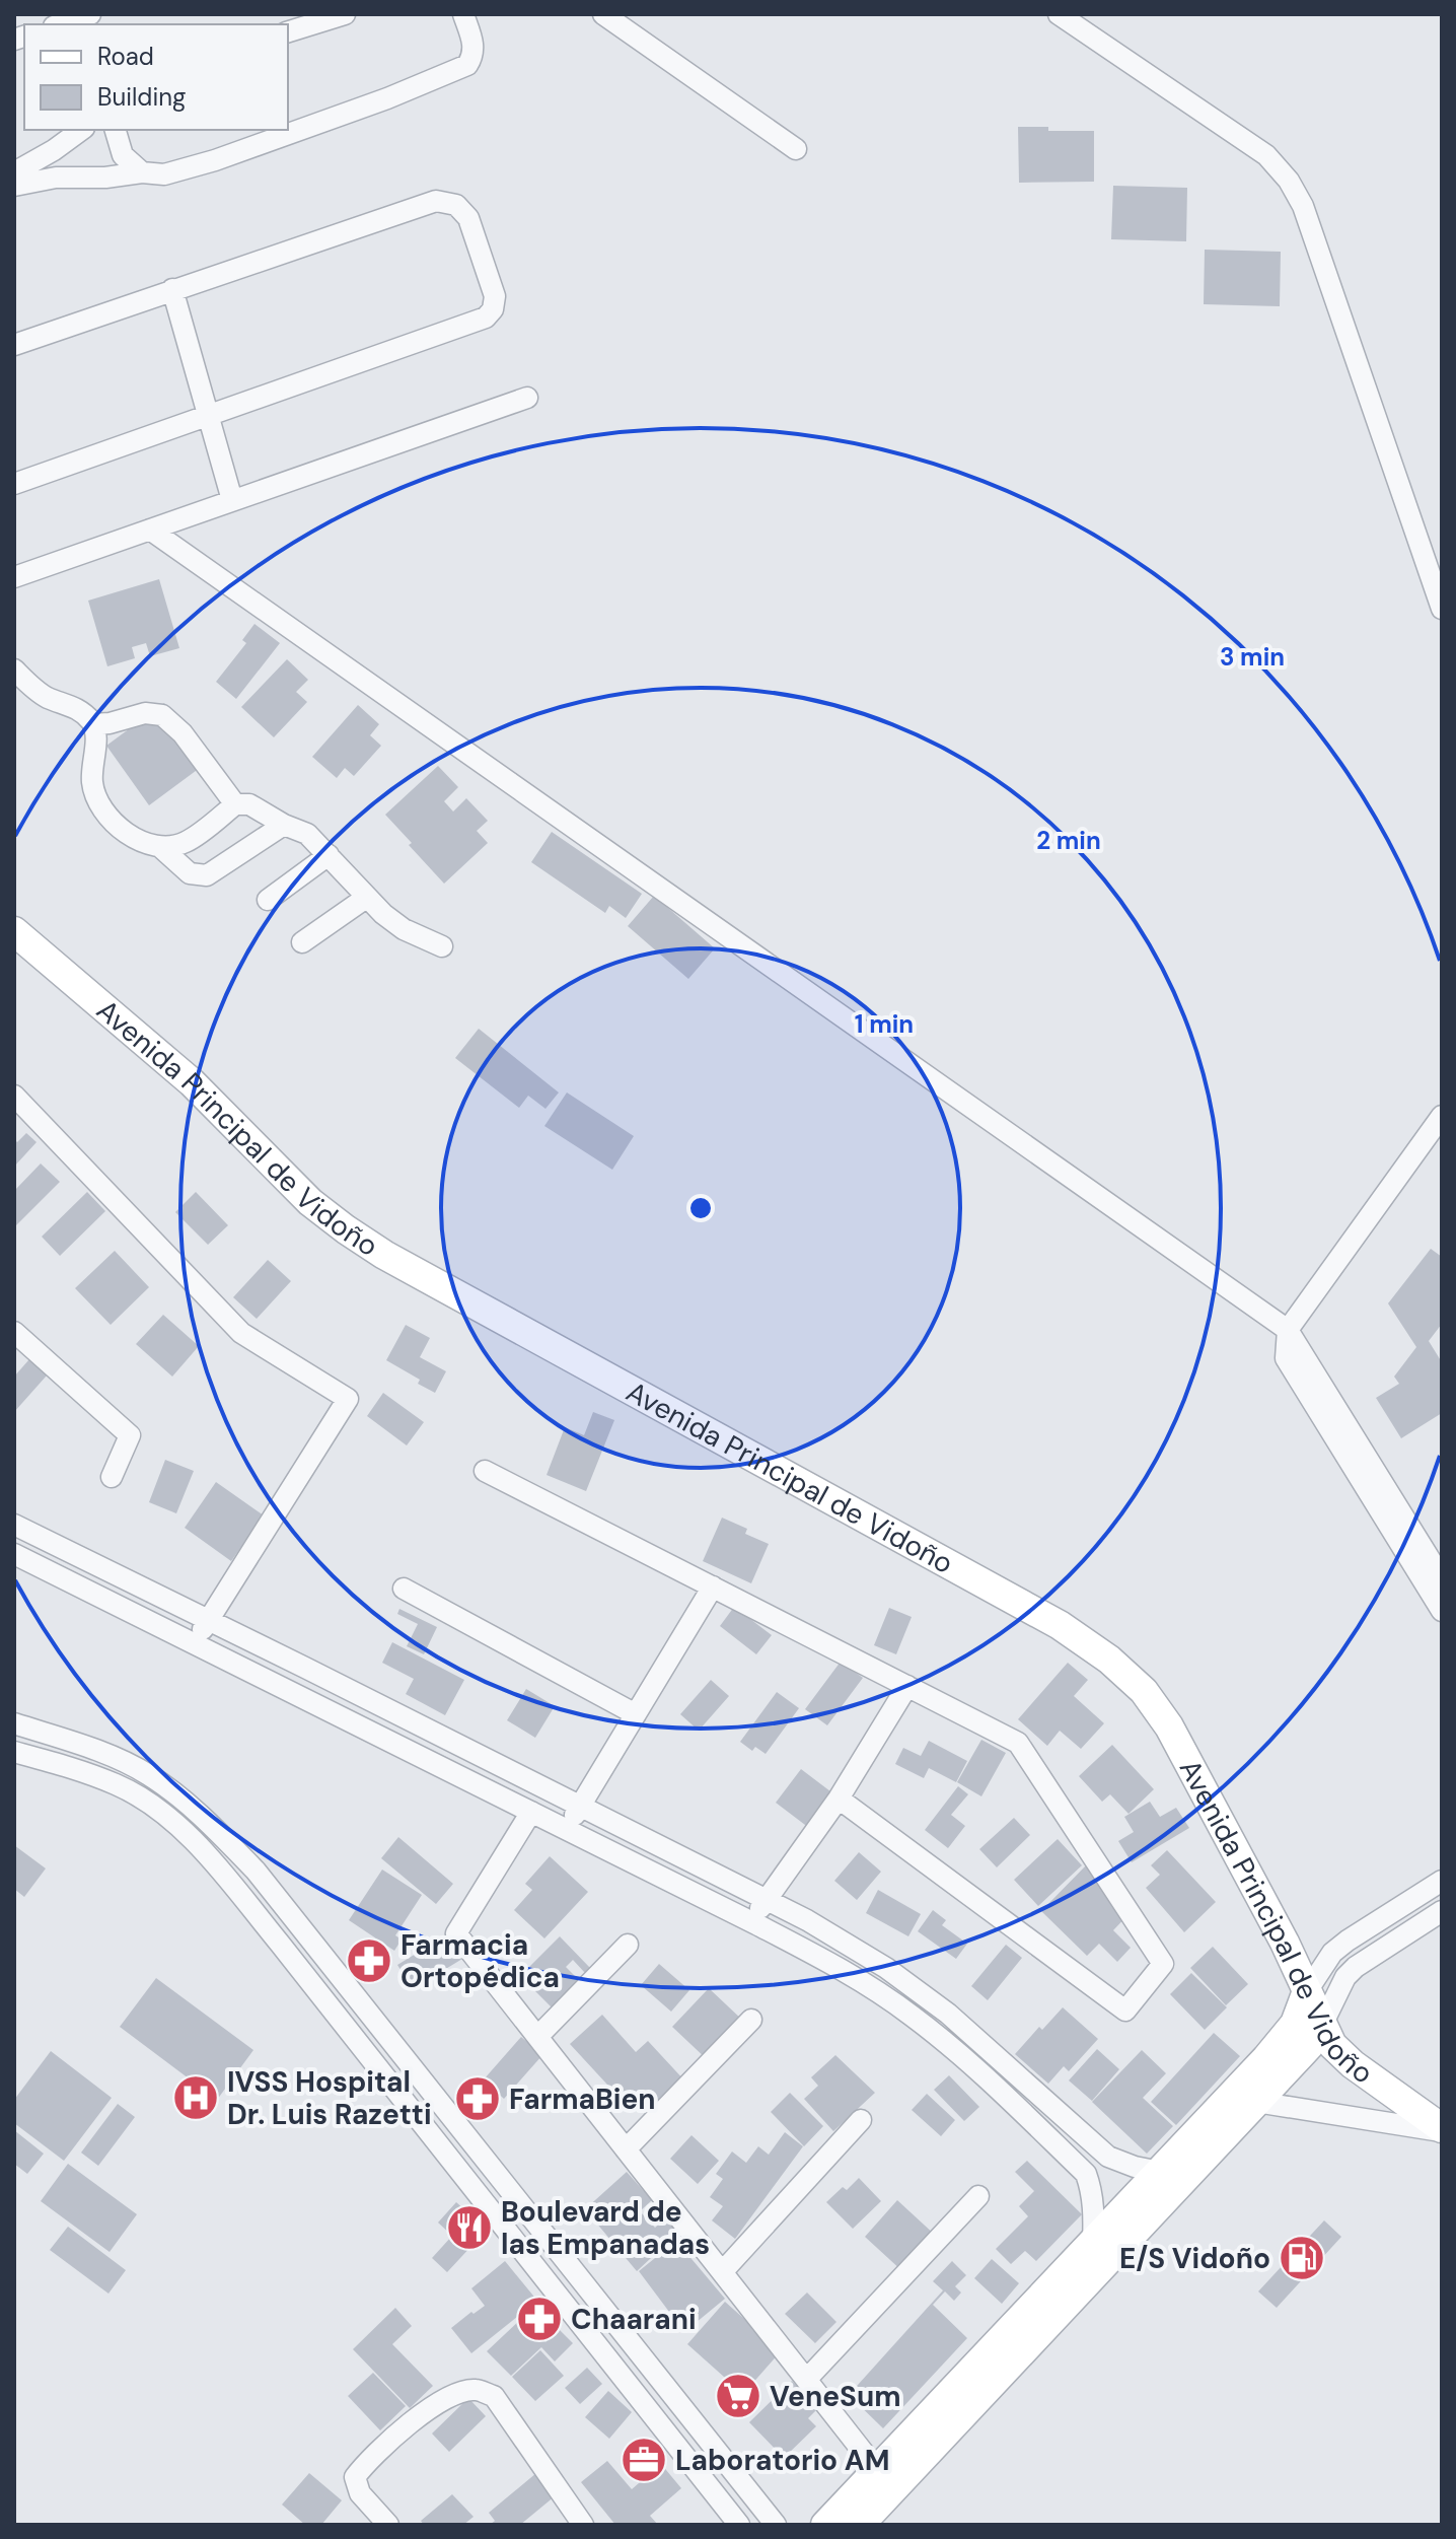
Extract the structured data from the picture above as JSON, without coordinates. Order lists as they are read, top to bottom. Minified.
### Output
{"streets":{"main road":["Avenida Principal de Vidoño"]},"places":{"pharmacy":["Farmacia Ortopédica","FarmaBien","Chaarani"],"hospital":["IVSS Hospital Dr. Luis Razetti"],"restaurant":["Boulevard de las Empanadas"],"fuel station":["E/S Vidoño"],"supermarket":["VeneSum"],"office":["Laboratorio AM"]},"legend":["Road","Building"],"rings":["3 min","2 min","1 min"]}
